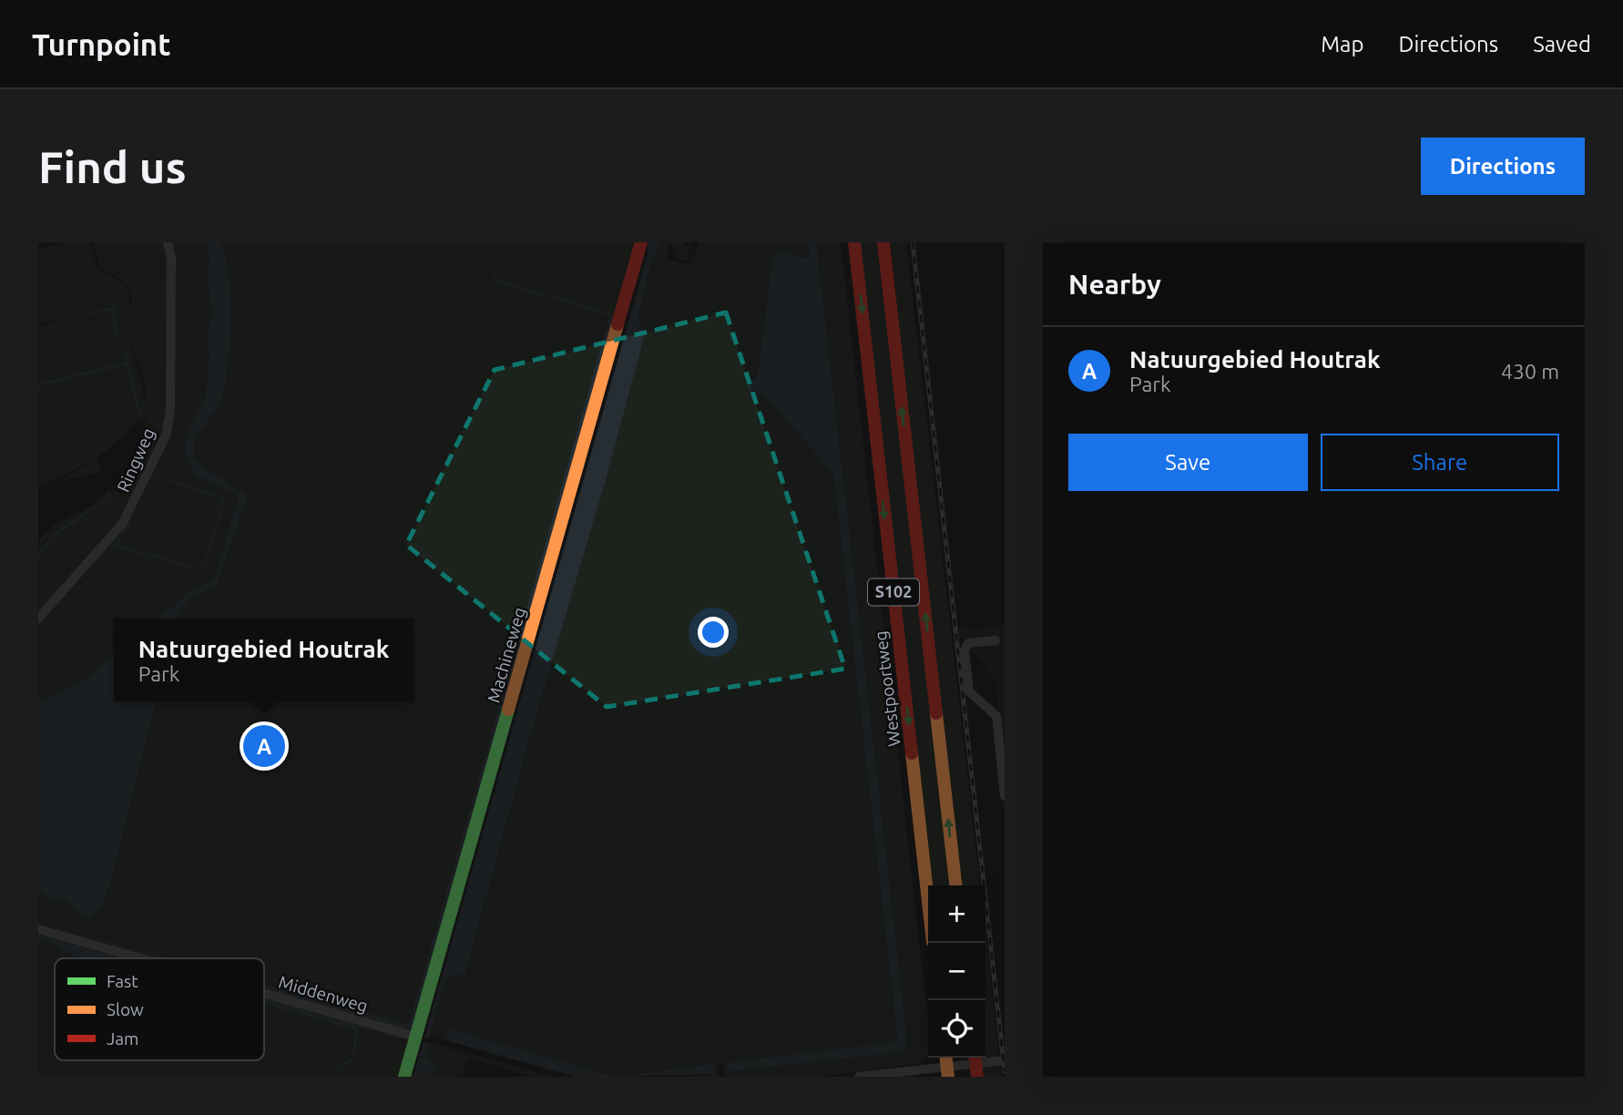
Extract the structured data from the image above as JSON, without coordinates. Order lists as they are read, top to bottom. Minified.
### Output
{"streets":{"main road":["S102","Machineweg","Westpoortweg"],"street":["Ringweg","Middenweg"]},"crossings":[["Machineweg","Middenweg"]],"legend":["Fast","Slow","Jam"],"page":{"header":"Turnpoint","nav":["Map","Directions","Saved"],"buttons":["Directions",["Save","Share"]],"title":"Find us","heading":"Nearby","list":[{"mark":"A","name":"Natuurgebied Houtrak","note":"Park","value":"430 m"}],"popup":["Natuurgebied Houtrak","Park"],"pins":"A","map_buttons":["+","−"]}}
